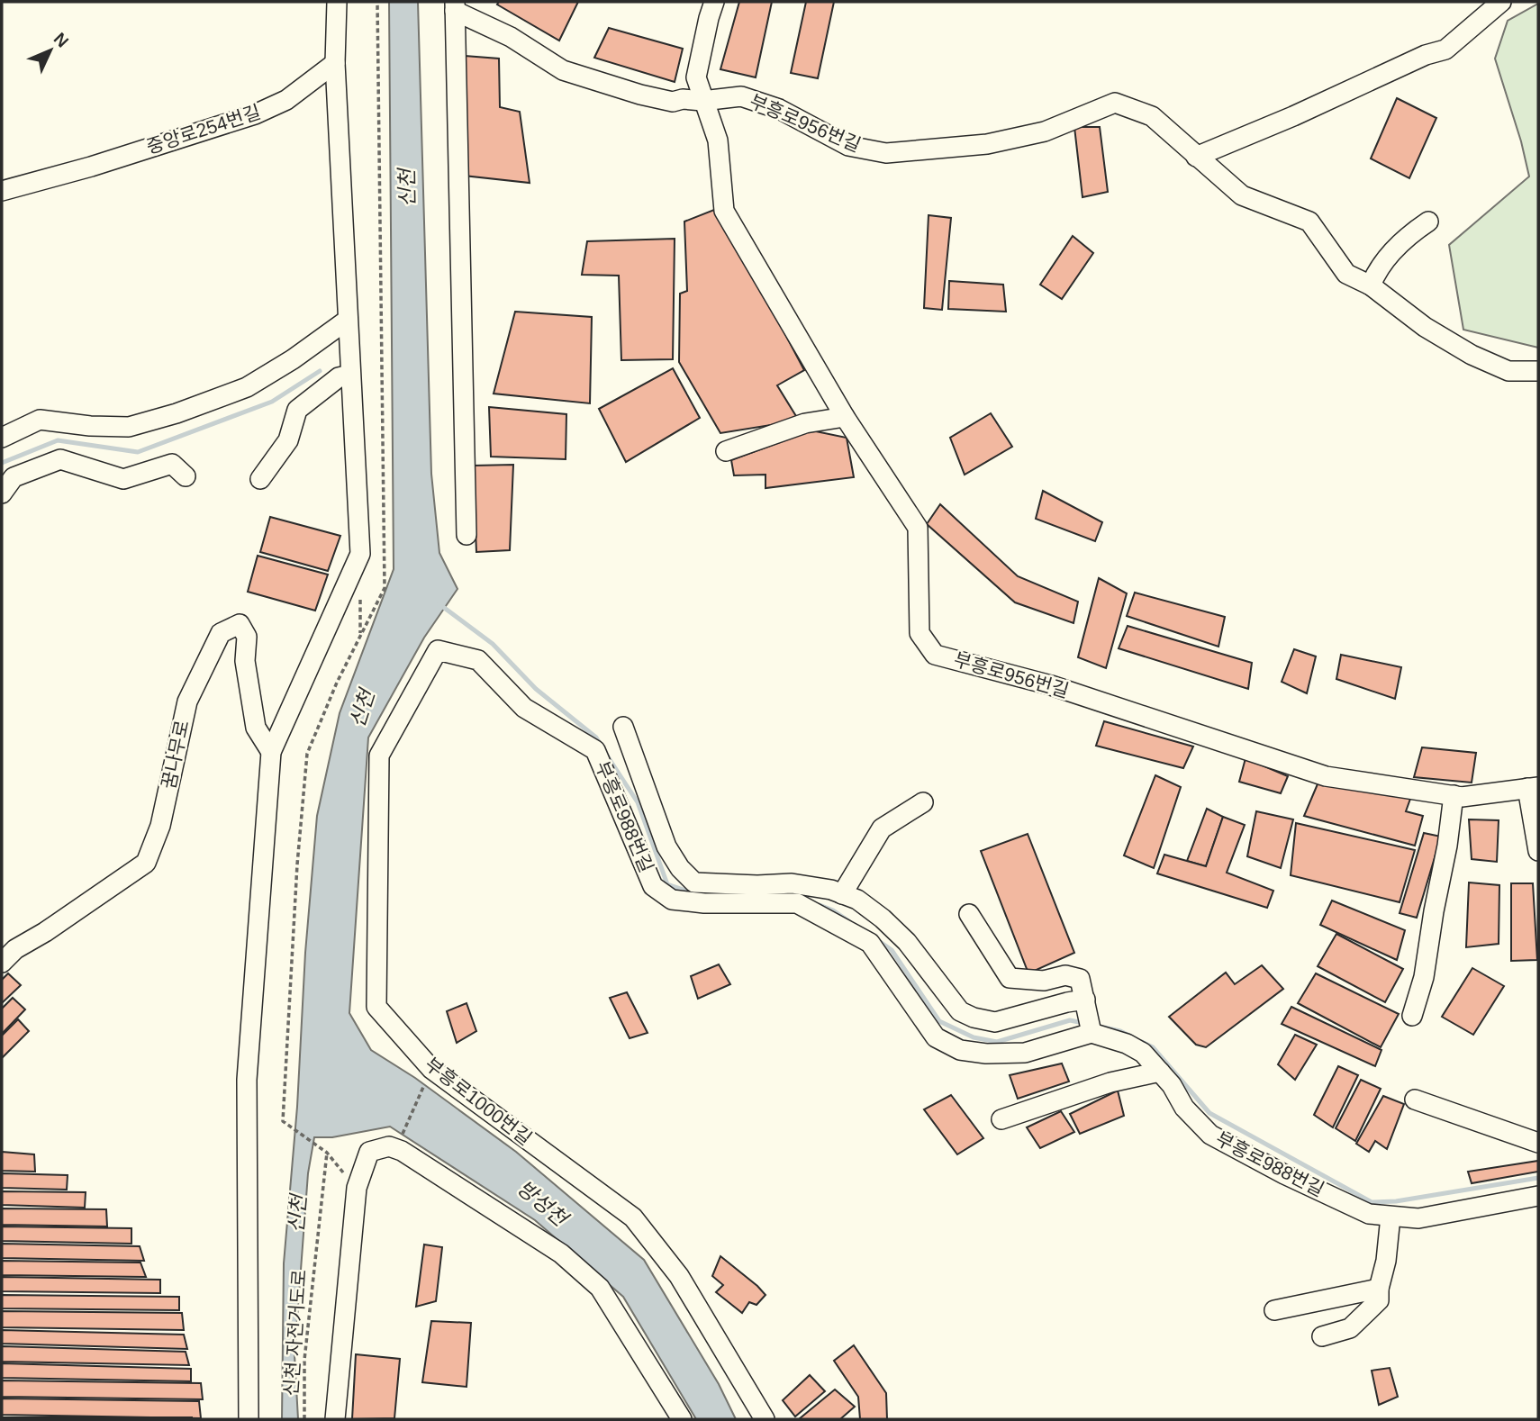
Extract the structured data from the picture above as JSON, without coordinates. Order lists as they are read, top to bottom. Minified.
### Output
{"streets":{"street":["부흥로956번길","중앙로254번길","꿈나무로","부흥로988번길","부흥로1000번길"],"path":["신천 자전거도로"]},"crossings":[["부흥로988번길","부흥로1000번길"]],"water":["신천","방성천"],"north":"top right"}
